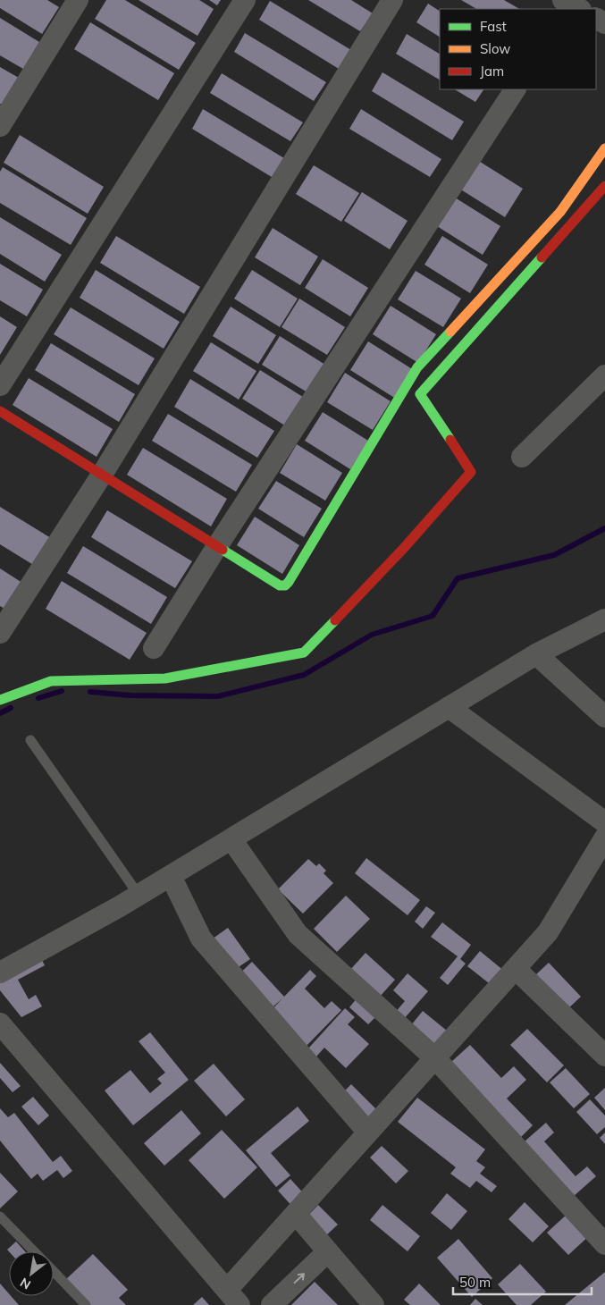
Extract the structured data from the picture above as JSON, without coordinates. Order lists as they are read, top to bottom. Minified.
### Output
{"legend":["Fast","Slow","Jam"],"scale_bar":"50 m","north":"bottom left"}
